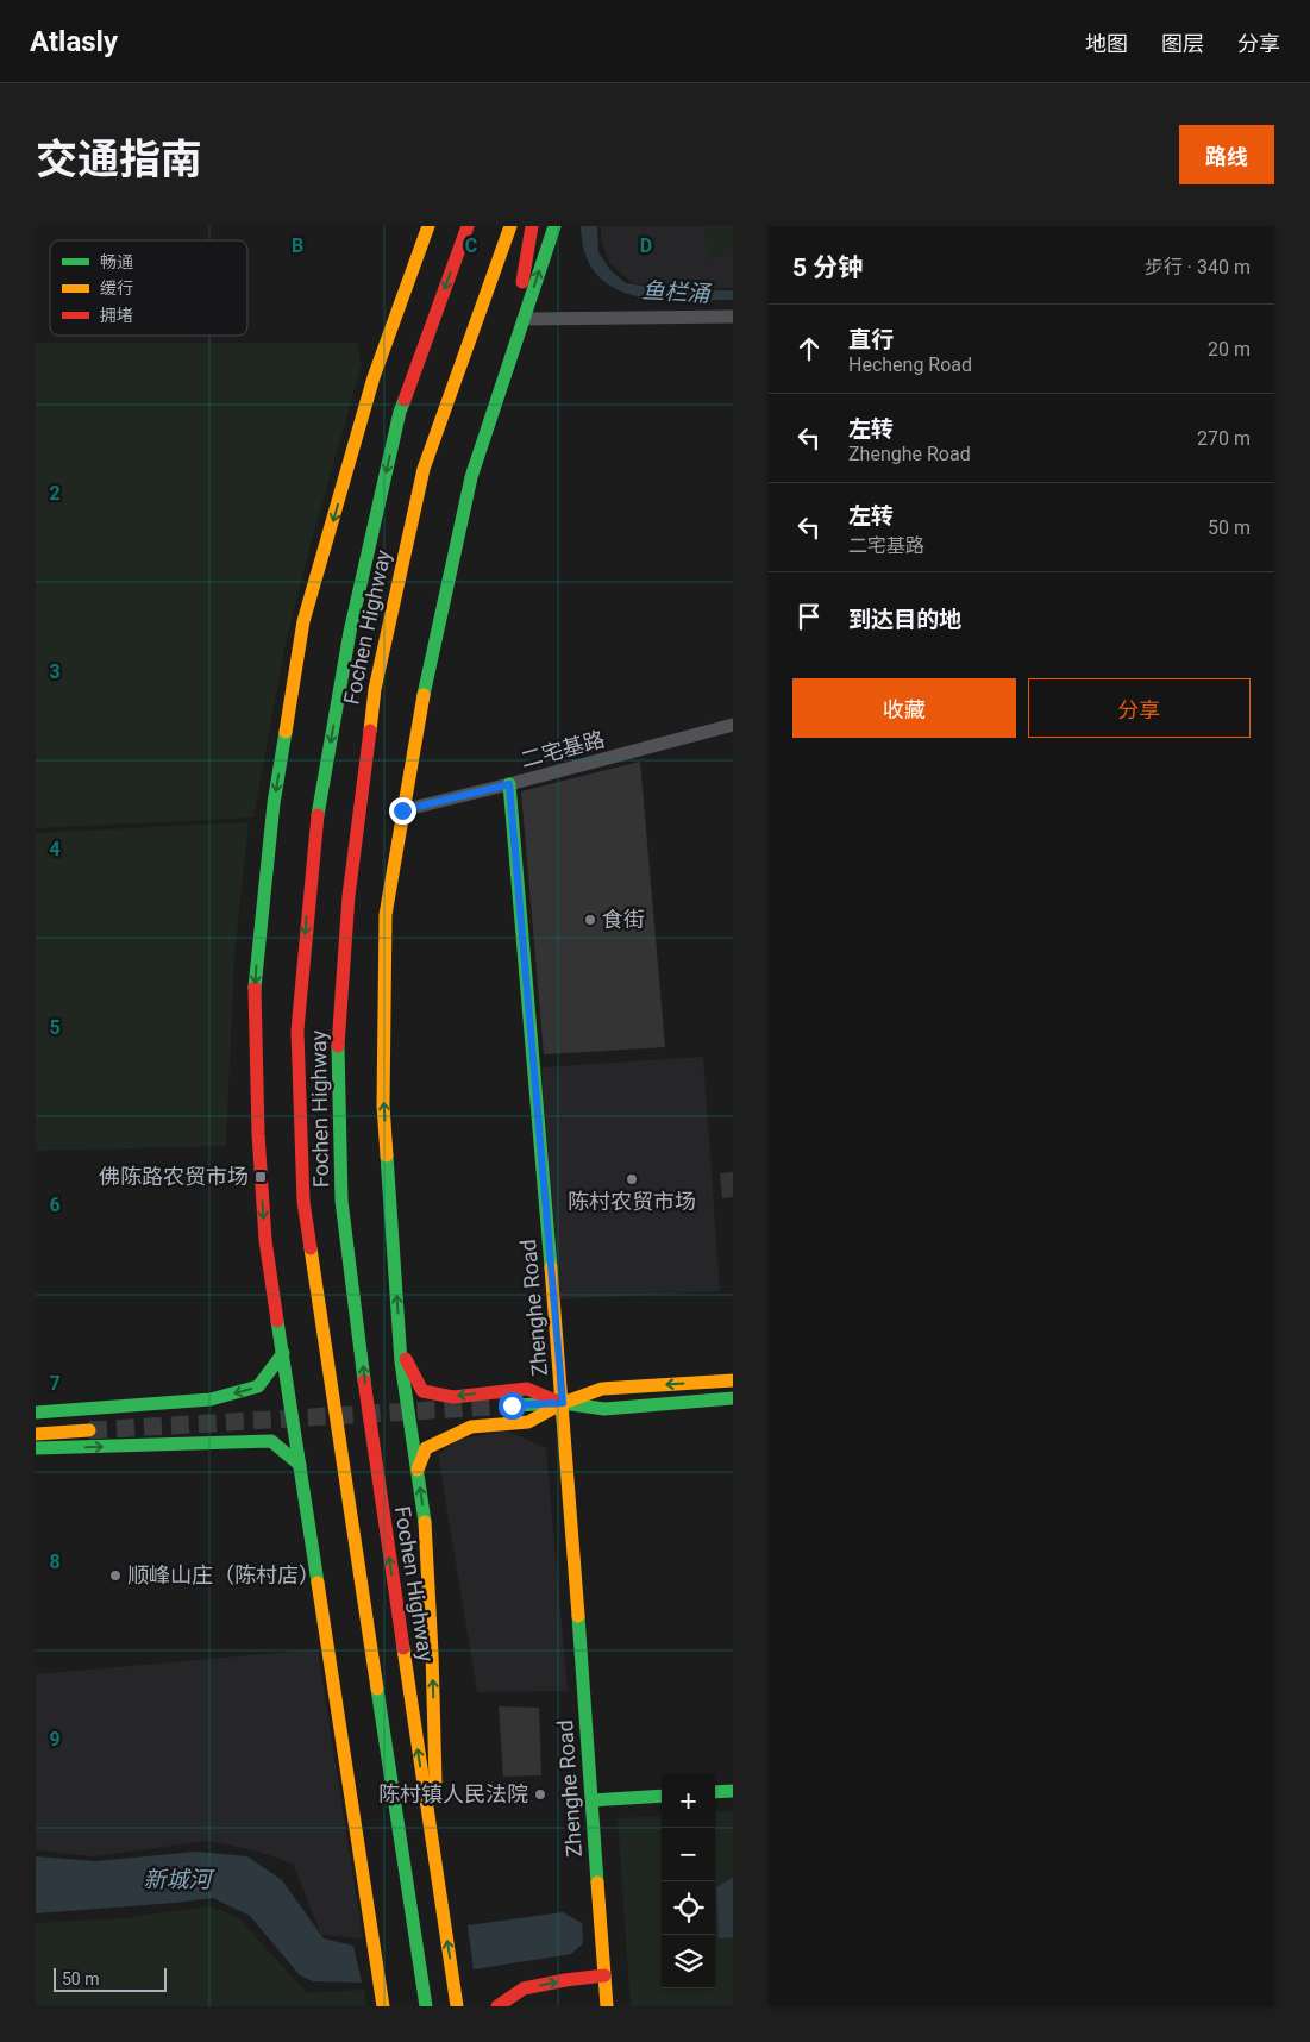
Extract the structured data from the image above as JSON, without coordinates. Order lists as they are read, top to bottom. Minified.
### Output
{"streets":{"main road":["Fochen Highway","Zhenghe Road"],"street":["二宅基路"]},"crossings":[["二宅基路","Zhenghe Road"]],"water":["鱼栏涌","新城河"],"places":{"other":["食街","陈村农贸市场","顺峰山庄（陈村店）","陈村镇人民法院"],"transit":["佛陈路农贸市场"]},"legend":["畅通","缓行","拥堵"],"scale_bar":"50 m","page":{"header":"Atlasly","nav":["地图","图层","分享"],"title":"交通指南","buttons":["路线",["收藏","分享"]],"heading":["5 分钟","步行 · 340 m"],"list":[["直行","Hecheng Road","20 m"],["左转","Zhenghe Road","270 m"],["左转","二宅基路","50 m"],"到达目的地"],"map_buttons":["+","−"],"scale":"50 m"},"grid":{"columns":["B","C","D"],"rows":["2","3","4","5","6","7","8","9"]}}
